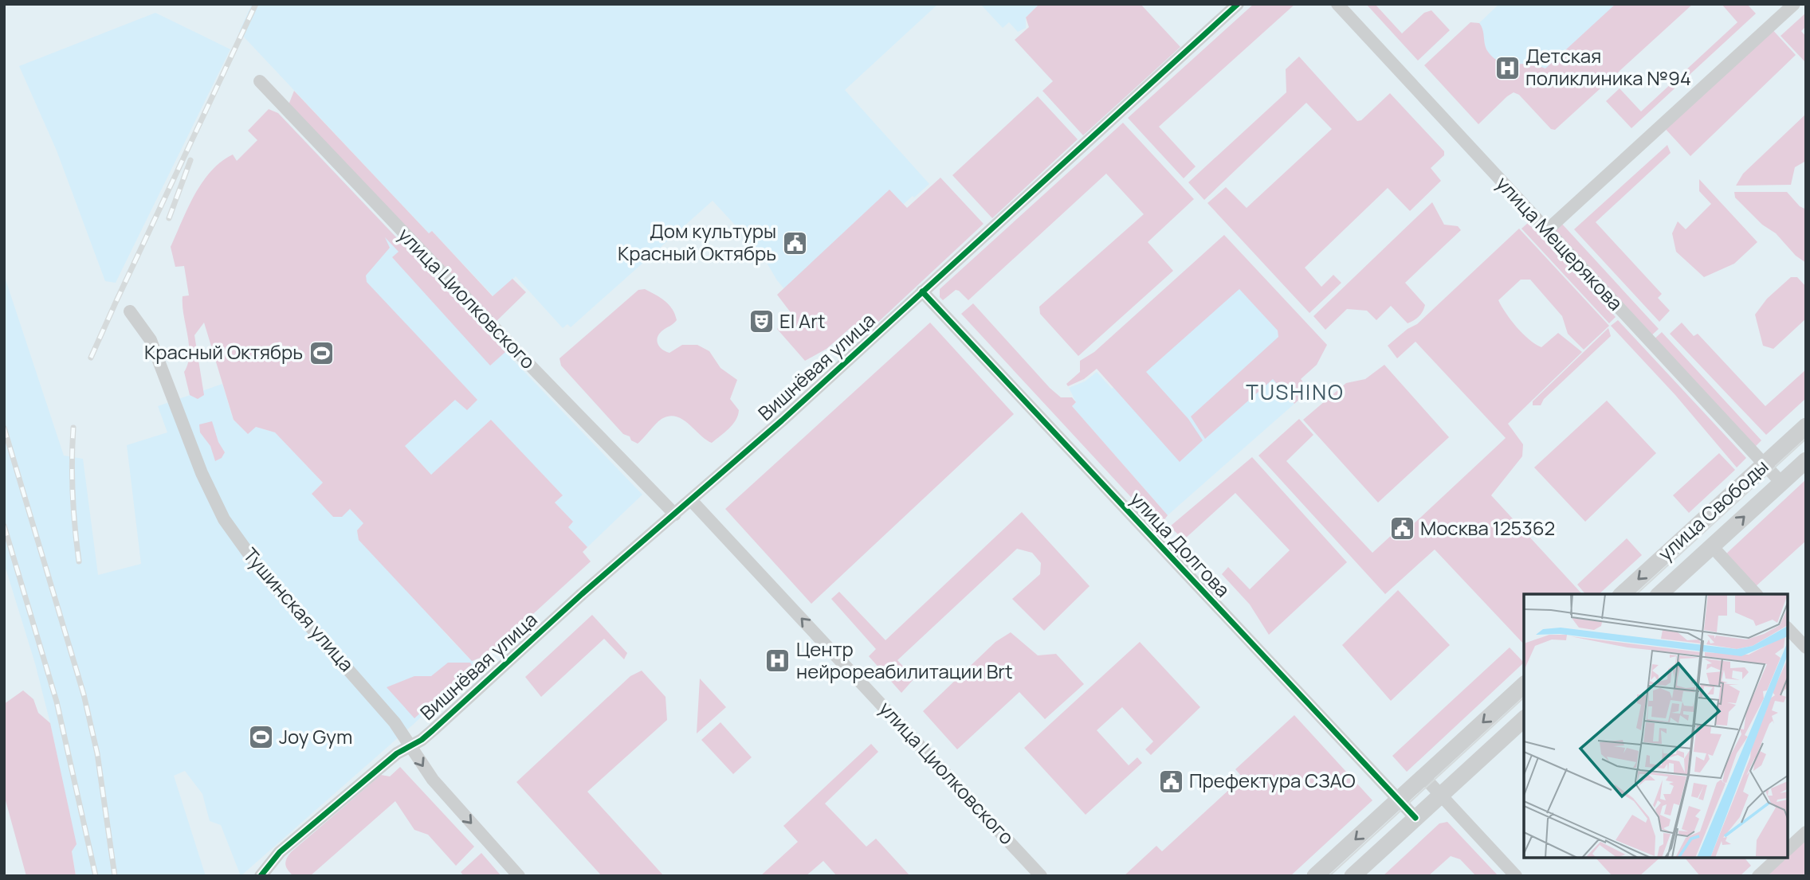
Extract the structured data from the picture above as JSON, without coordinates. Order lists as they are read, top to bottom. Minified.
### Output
{"streets":{"main road":["улица Свободы"],"street":["улица Мещерякова","улица Циолковского","Вишнёвая улица","улица Долгова","Тушинская улица"]},"crossings":[["улица Мещерякова","улица Свободы"],["улица Циолковского","Вишнёвая улица"],["Вишнёвая улица","улица Долгова"],["Вишнёвая улица","Тушинская улица"]],"one_way":["улица Циолковского"],"districts":["TUSHINO"],"places":{"hospital":["Детская поликлиника №94","Центр нейрореабилитации Brt"],"public building":["Дом культуры Красный Октябрь","Москва 125362","Префектура СЗАО"],"theatre":["El Art"],"sports":["Красный Октябрь","Joy Gym"]}}
